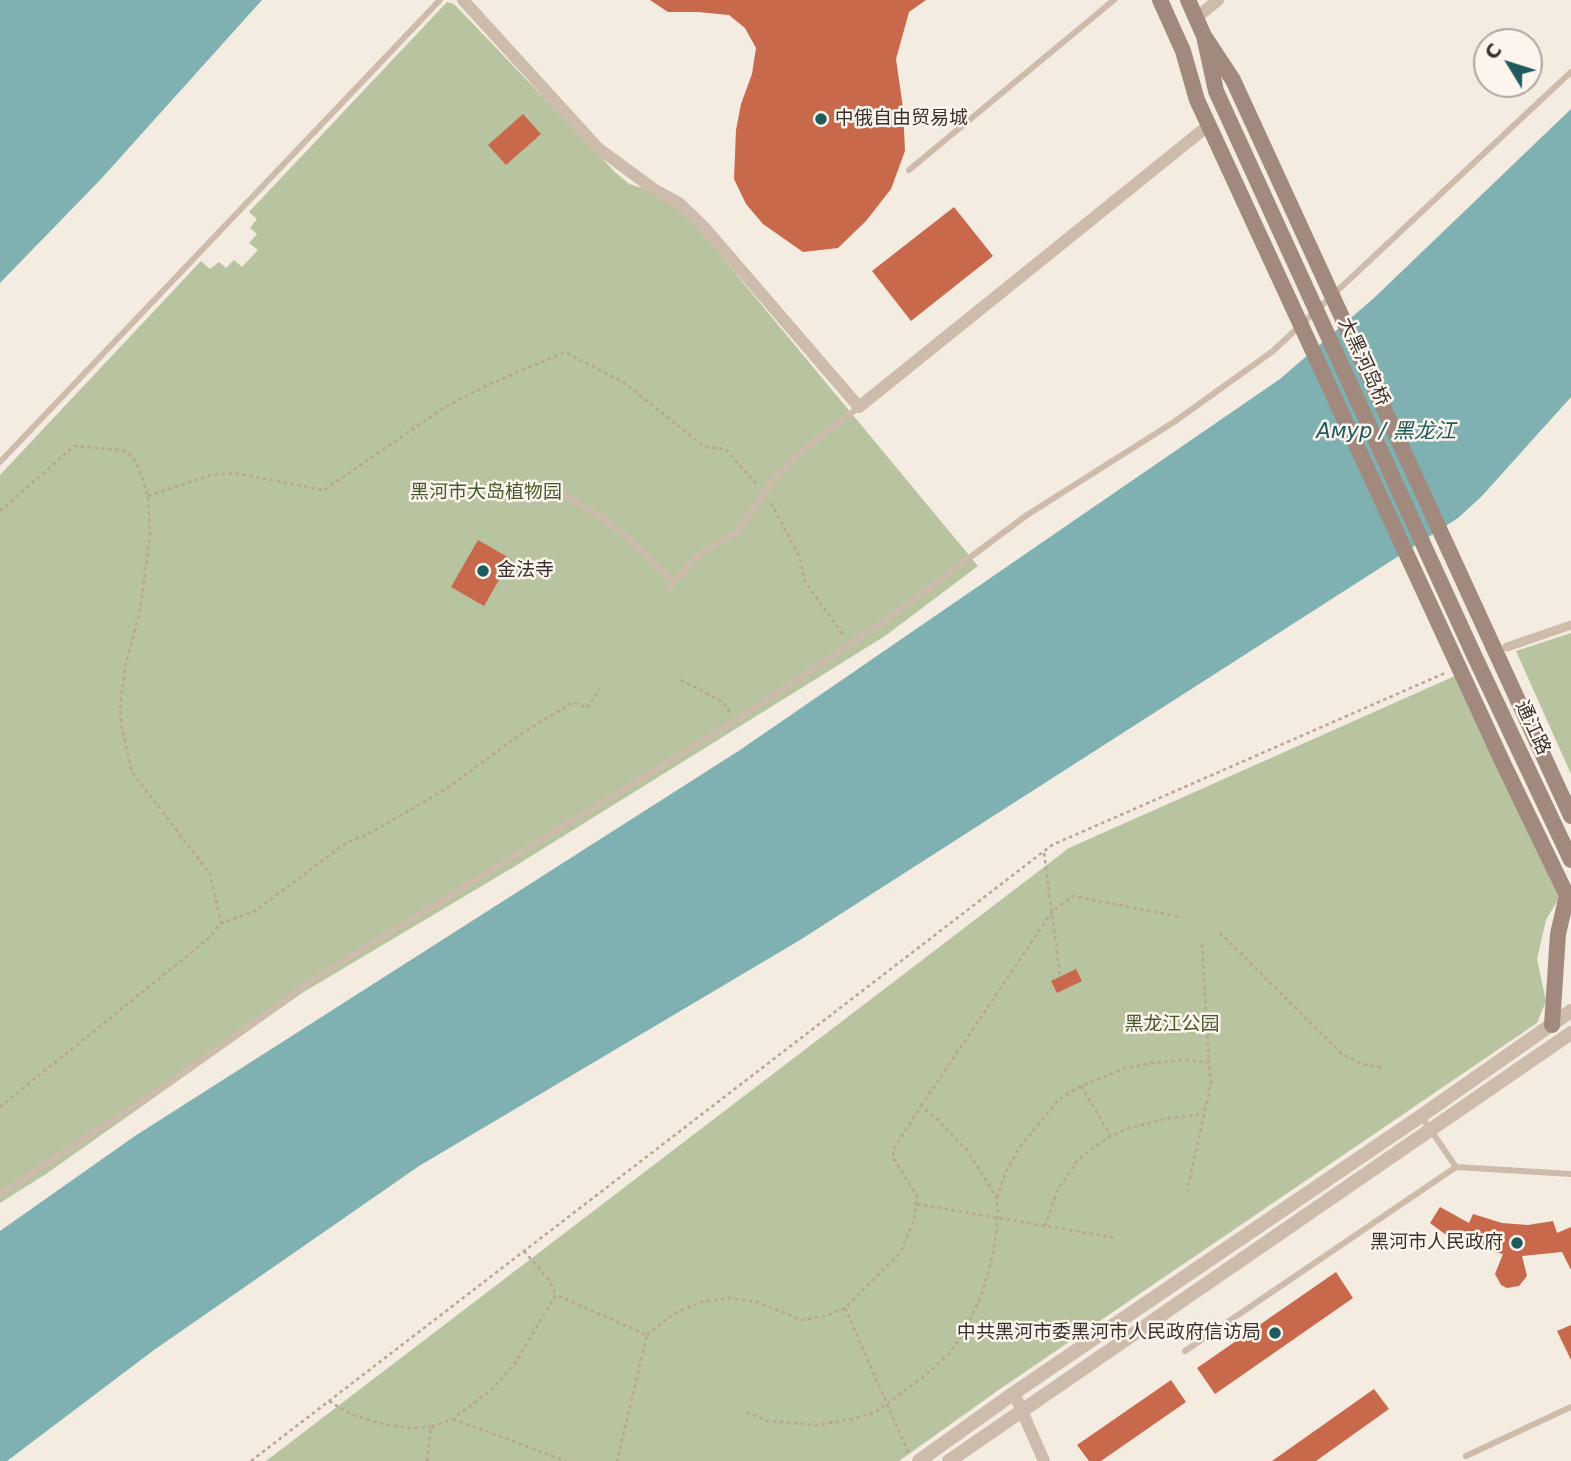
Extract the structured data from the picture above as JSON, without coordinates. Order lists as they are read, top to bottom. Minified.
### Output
{"streets":{"main road":["大黑河岛桥","通江路"]},"crossings":[["大黑河岛桥","通江路"]],"water":["Амур / 黑龙江"],"parks":["黑河市大岛植物园","黑龙江公园"],"places":["中俄自由贸易城","金法寺","黑河市人民政府","中共黑河市委黑河市人民政府信访局"],"north":"top left"}
